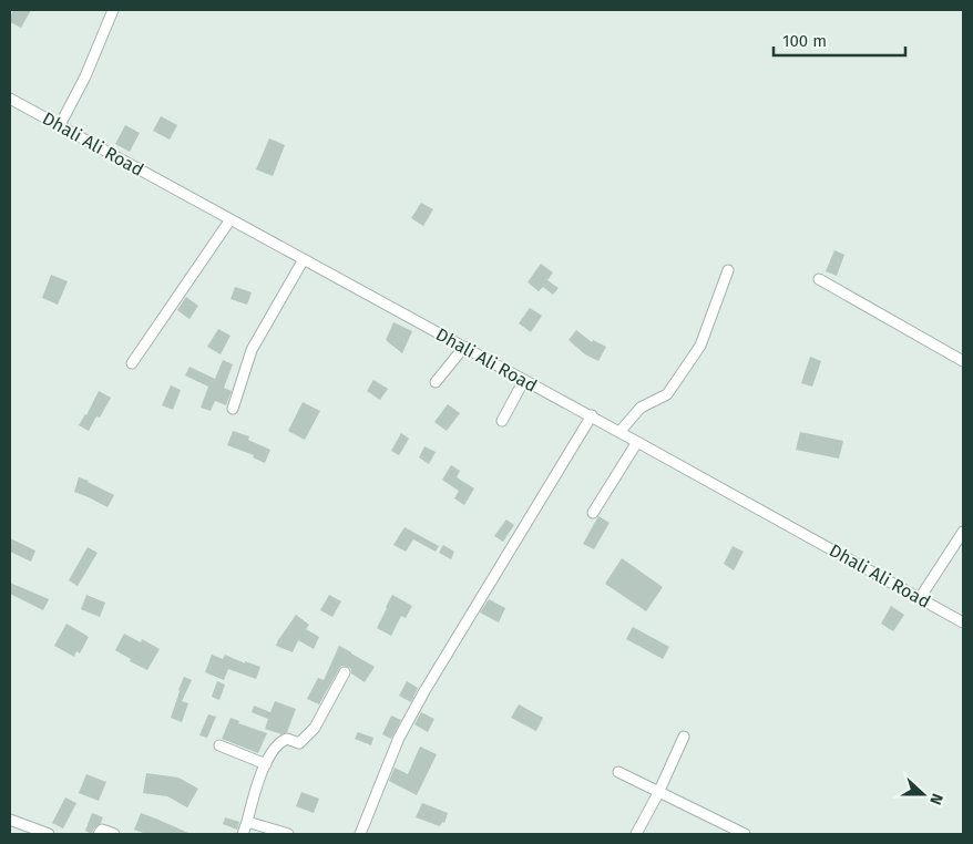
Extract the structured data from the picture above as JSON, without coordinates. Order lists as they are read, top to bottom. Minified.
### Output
{"streets":{"street":["Dhali Ali Road"]},"scale_bar":"100 m","north":"right"}
